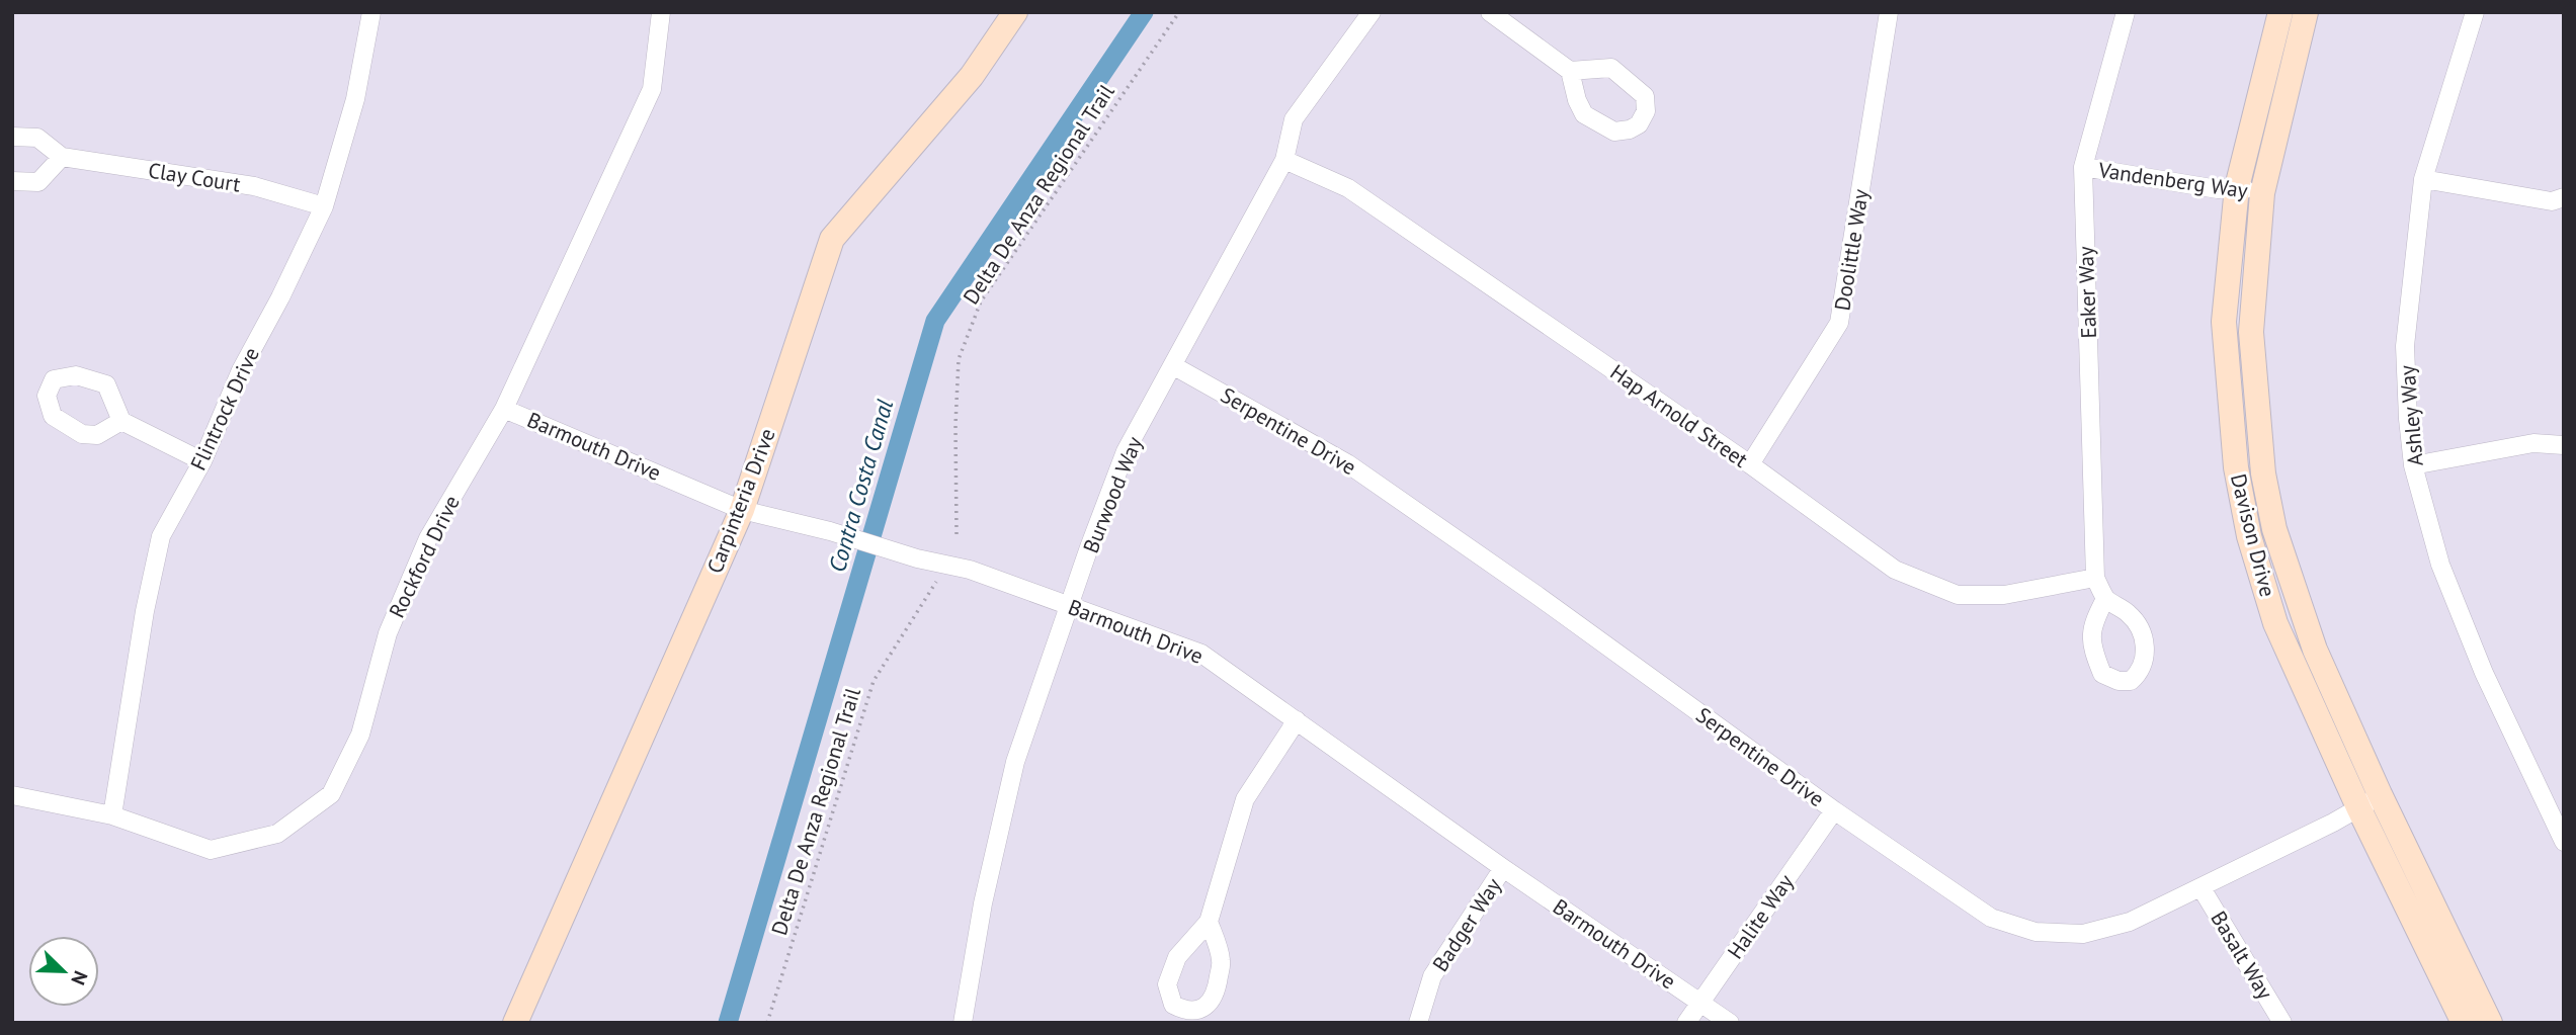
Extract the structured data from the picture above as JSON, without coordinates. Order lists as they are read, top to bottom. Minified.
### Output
{"streets":{"main road":["Carpinteria Drive","Davison Drive"],"street":["Clay Court","Vandenberg Way","Doolittle Way","Eaker Way","Flintrock Drive","Hap Arnold Street","Ashley Way","Serpentine Drive","Barmouth Drive","Burwood Way","Rockford Drive","Halite Way","Badger Way","Basalt Way"],"path":["Delta De Anza Regional Trail"]},"crossings":[["Clay Court","Flintrock Drive"],["Vandenberg Way","Eaker Way"],["Vandenberg Way","Davison Drive"],["Doolittle Way","Hap Arnold Street"],["Eaker Way","Hap Arnold Street"],["Flintrock Drive","Rockford Drive"],["Hap Arnold Street","Burwood Way"],["Serpentine Drive","Burwood Way"],["Serpentine Drive","Davison Drive"],["Serpentine Drive","Halite Way"],["Serpentine Drive","Basalt Way"],["Barmouth Drive","Burwood Way"],["Barmouth Drive","Carpinteria Drive"],["Barmouth Drive","Rockford Drive"],["Barmouth Drive","Halite Way"],["Barmouth Drive","Badger Way"]],"water":["Contra Costa Canal"],"north":"bottom right"}
